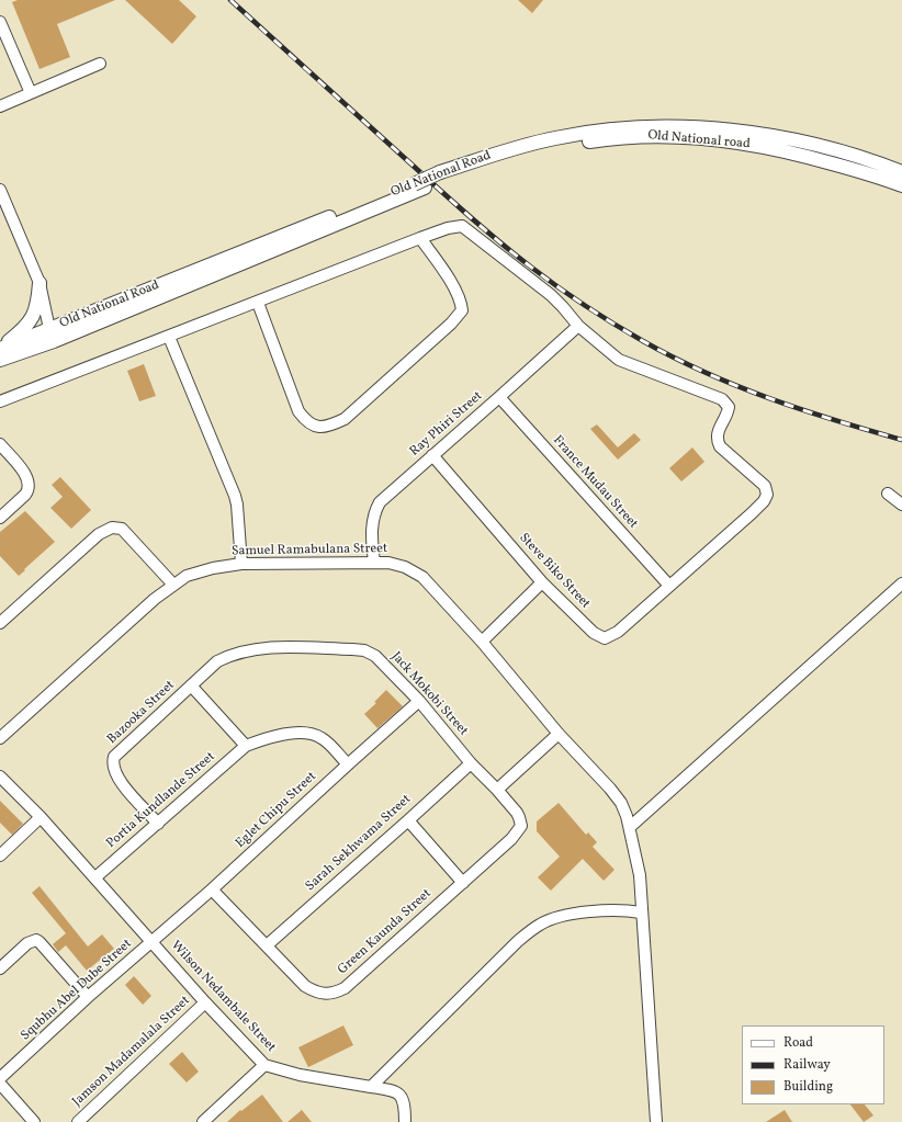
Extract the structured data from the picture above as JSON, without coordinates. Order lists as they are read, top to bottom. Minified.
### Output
{"streets":{"main road":["Old National road","Old National Road"],"street":["Ray Phiri Street","France Mudau Street","Samuel Ramabulana Street","Steve Biko Street","Jack Mokobi Street","Bazooka Street","Portia Kundlande Street","Eglet Chipu Street","Sarah Sekhwama Street","Green Kaunda Street","Squbhu Abel Dube Street","Wilson Nedambale Street","Jamson Madamalala Street"]},"crossings":[["Old National road","Old National Road"],["Ray Phiri Street","France Mudau Street"],["Ray Phiri Street","Samuel Ramabulana Street"],["Ray Phiri Street","Steve Biko Street"],["France Mudau Street","Steve Biko Street"],["Jack Mokobi Street","Bazooka Street"],["Jack Mokobi Street","Eglet Chipu Street"],["Jack Mokobi Street","Sarah Sekhwama Street"],["Jack Mokobi Street","Green Kaunda Street"],["Bazooka Street","Portia Kundlande Street"],["Portia Kundlande Street","Wilson Nedambale Street"],["Eglet Chipu Street","Green Kaunda Street"],["Eglet Chipu Street","Squbhu Abel Dube Street"],["Eglet Chipu Street","Wilson Nedambale Street"],["Sarah Sekhwama Street","Green Kaunda Street"],["Squbhu Abel Dube Street","Wilson Nedambale Street"],["Wilson Nedambale Street","Jamson Madamalala Street"]],"legend":["Road","Railway","Building"]}
